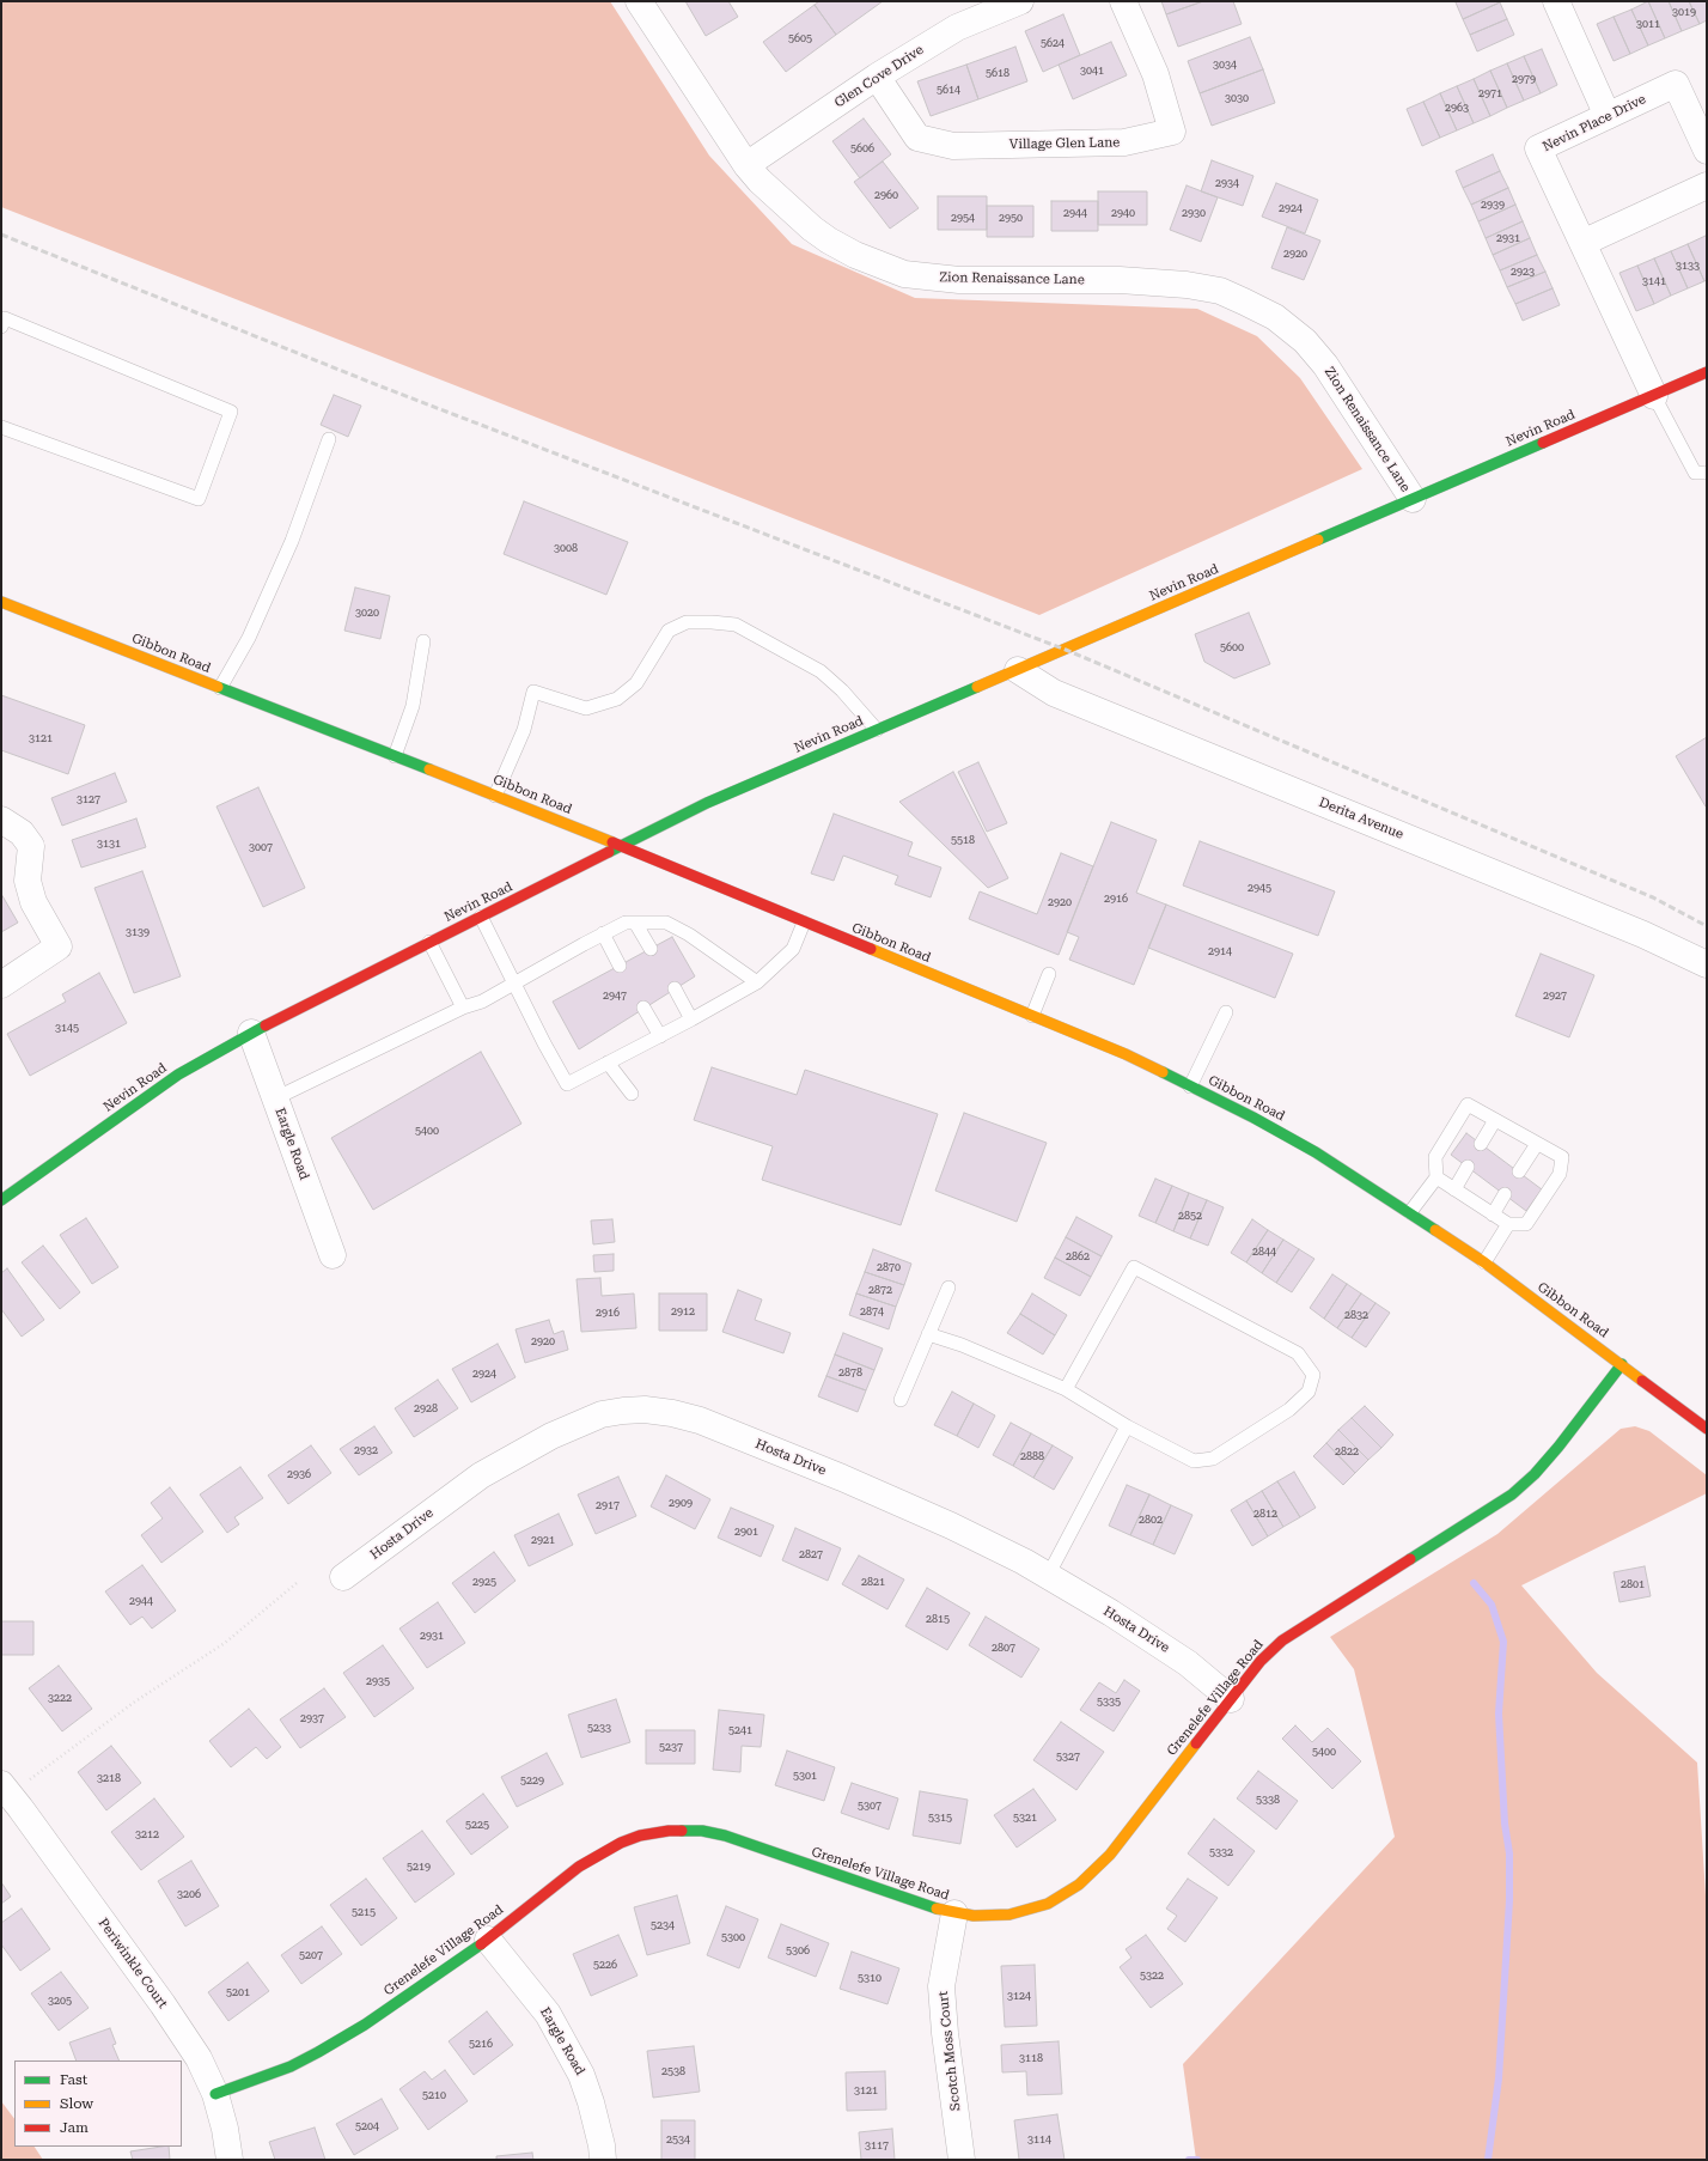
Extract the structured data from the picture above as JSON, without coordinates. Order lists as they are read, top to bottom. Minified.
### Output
{"streets":{"main road":["Nevin Road","Gibbon Road","Grenelefe Village Road"],"street":["Glen Cove Drive","Nevin Place Drive","Village Glen Lane","Zion Renaissance Lane","Derita Avenue","Eargle Road","Hosta Drive","Periwinkle Court","Scotch Moss Court"]},"crossings":[["Glen Cove Drive","Village Glen Lane"],["Glen Cove Drive","Zion Renaissance Lane"],["Nevin Place Drive","Nevin Road"],["Zion Renaissance Lane","Nevin Road"],["Nevin Road","Gibbon Road"],["Nevin Road","Derita Avenue"],["Nevin Road","Eargle Road"],["Gibbon Road","Grenelefe Village Road"],["Eargle Road","Grenelefe Village Road"],["Hosta Drive","Grenelefe Village Road"],["Grenelefe Village Road","Periwinkle Court"],["Grenelefe Village Road","Scotch Moss Court"]],"house_numbers":["3019","3011","5605","5624","3034","3041","5618","2979","5614","2971","3030","2963","5606","2934","2960","2939","2924","2944","2940","2930","2954","2950","2931","2920","3133","2923","3141","3008","3020","5600","3121","3127","5518","3131","3007","2945","2916","2920","3139","2914","2947","2927","3145","5400","2852","2844","2862","2870","2872","2912","2874","2916","2832","2920","2878","2924","2928","2932","2822","2888","2936","2909","2917","2812","2802","2901","2921","2827","2925","2821","2801","2944","2815","2931","2807","2935","3222","5335","2937","5233","5241","5237","5400","5327","5301","3218","5229","5338","5307","5315","5321","5225","3212","5332","5219","3206","5215","5234","5300","5306","5207","5226","5322","5310","5201","3124","3205","5216","3118","2538","3121","5210","5204","2534","3114","3117"],"legend":["Fast","Slow","Jam"]}
